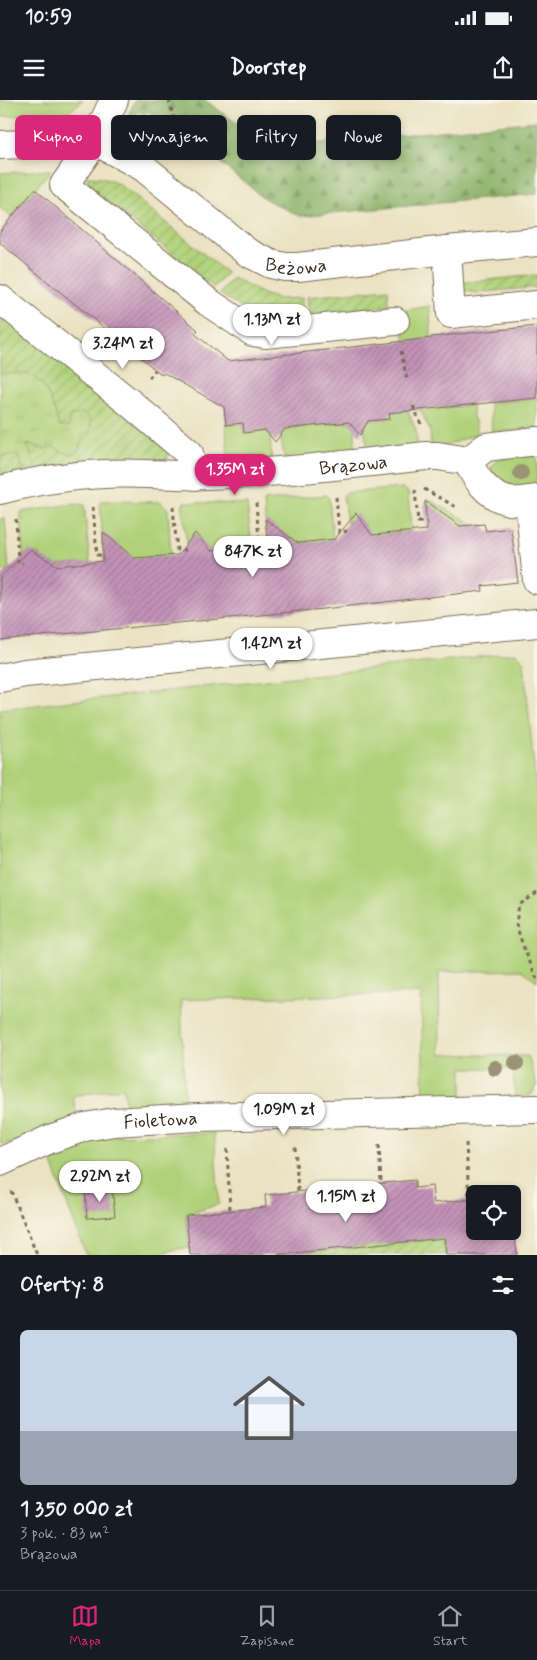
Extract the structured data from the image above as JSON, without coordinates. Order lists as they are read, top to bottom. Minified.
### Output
{"streets":{"street":["Beżowa","Brązowa","Fioletowa"]},"page":{"status":"10:59","header":"Doorstep","chip":["Kupno","Wynajem","Filtry","Nowe"],"price":["1.13M zł","3.24M zł","1.35M zł","847K zł","1.42M zł","1.09M zł","2.92M zł","1.15M zł"],"heading":"Oferty: 8","list":[{"name":"1 350 000 zł","note":"3 pok. · 83 m² · Brązowa"}],"tabs":["Mapa","Zapisane","Start"]}}
